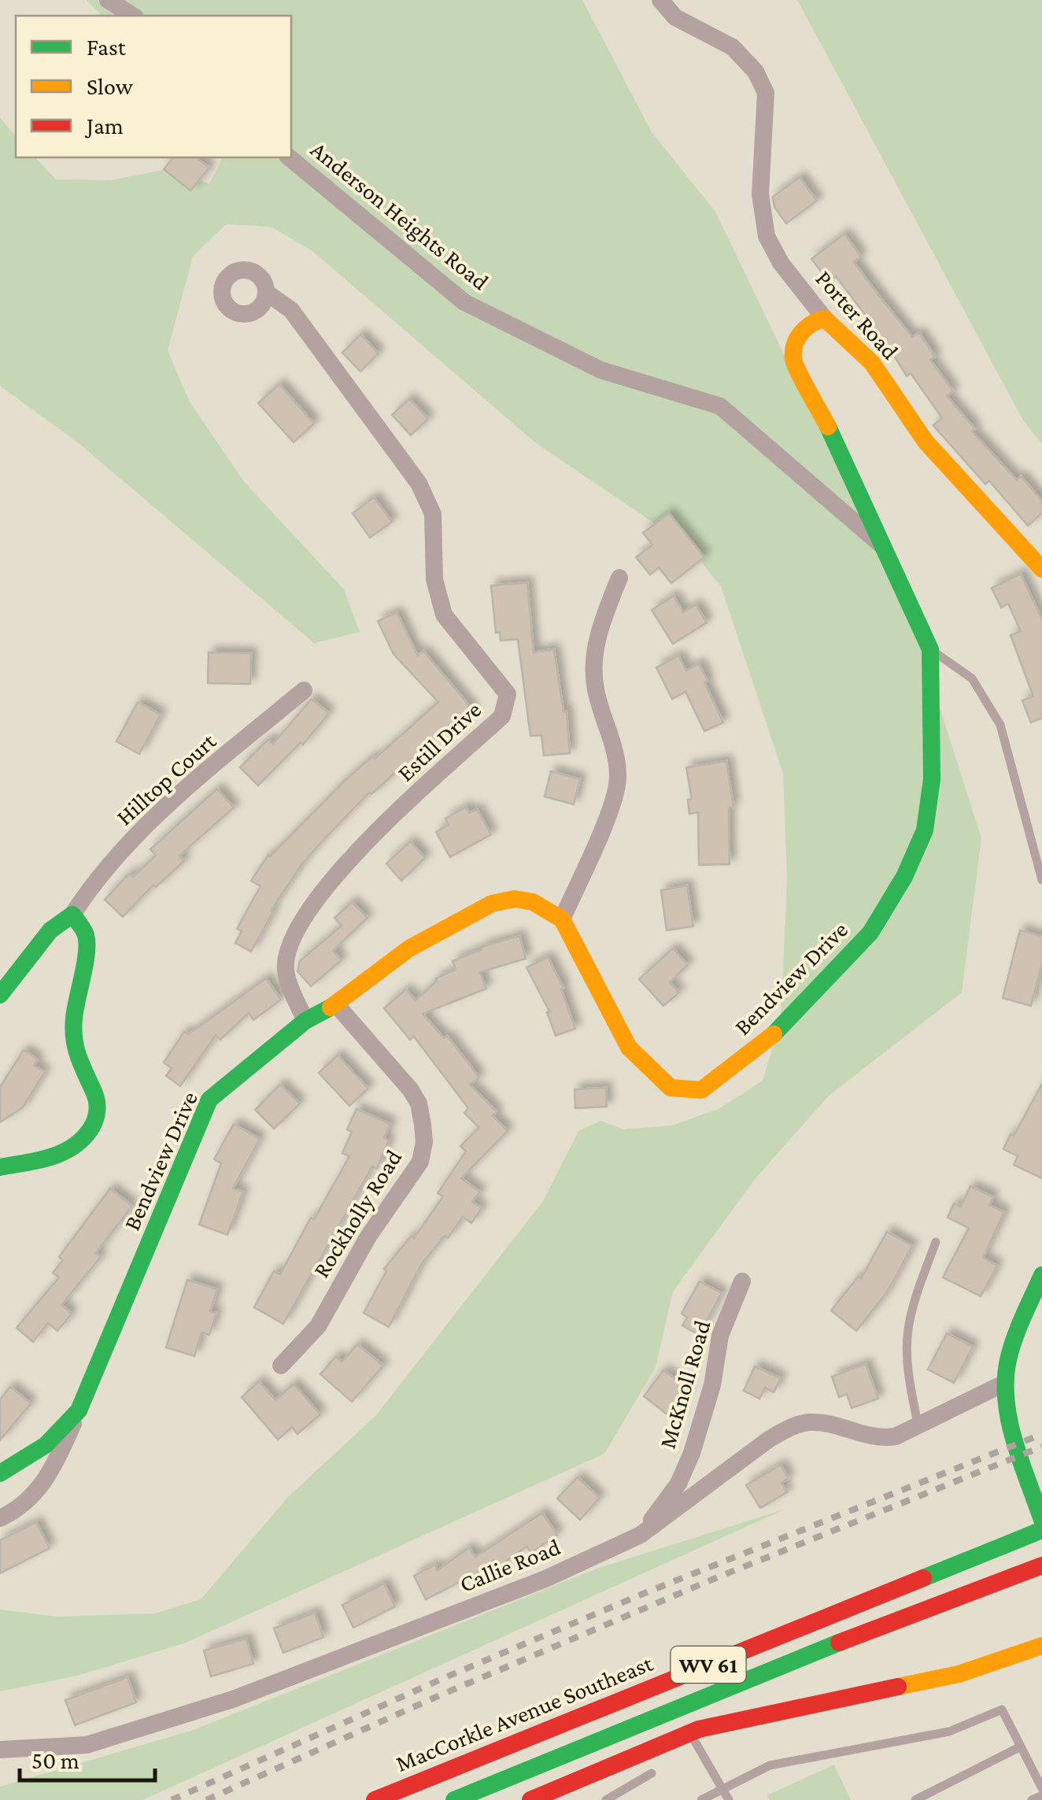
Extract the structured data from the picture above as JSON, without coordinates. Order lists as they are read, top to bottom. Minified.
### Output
{"streets":{"street":["Anderson Heights Road","Porter Road","Estill Drive","Hilltop Court","Bendview Drive","Rockholly Road","McKnoll Road","Callie Road","WV 61","MacCorkle Avenue Southeast"]},"crossings":[["Anderson Heights Road","Bendview Drive"],["Porter Road","Bendview Drive"],["Estill Drive","Bendview Drive"],["Bendview Drive","Rockholly Road"],["McKnoll Road","Callie Road"]],"legend":["Fast","Slow","Jam"],"scale_bar":"50 m"}
